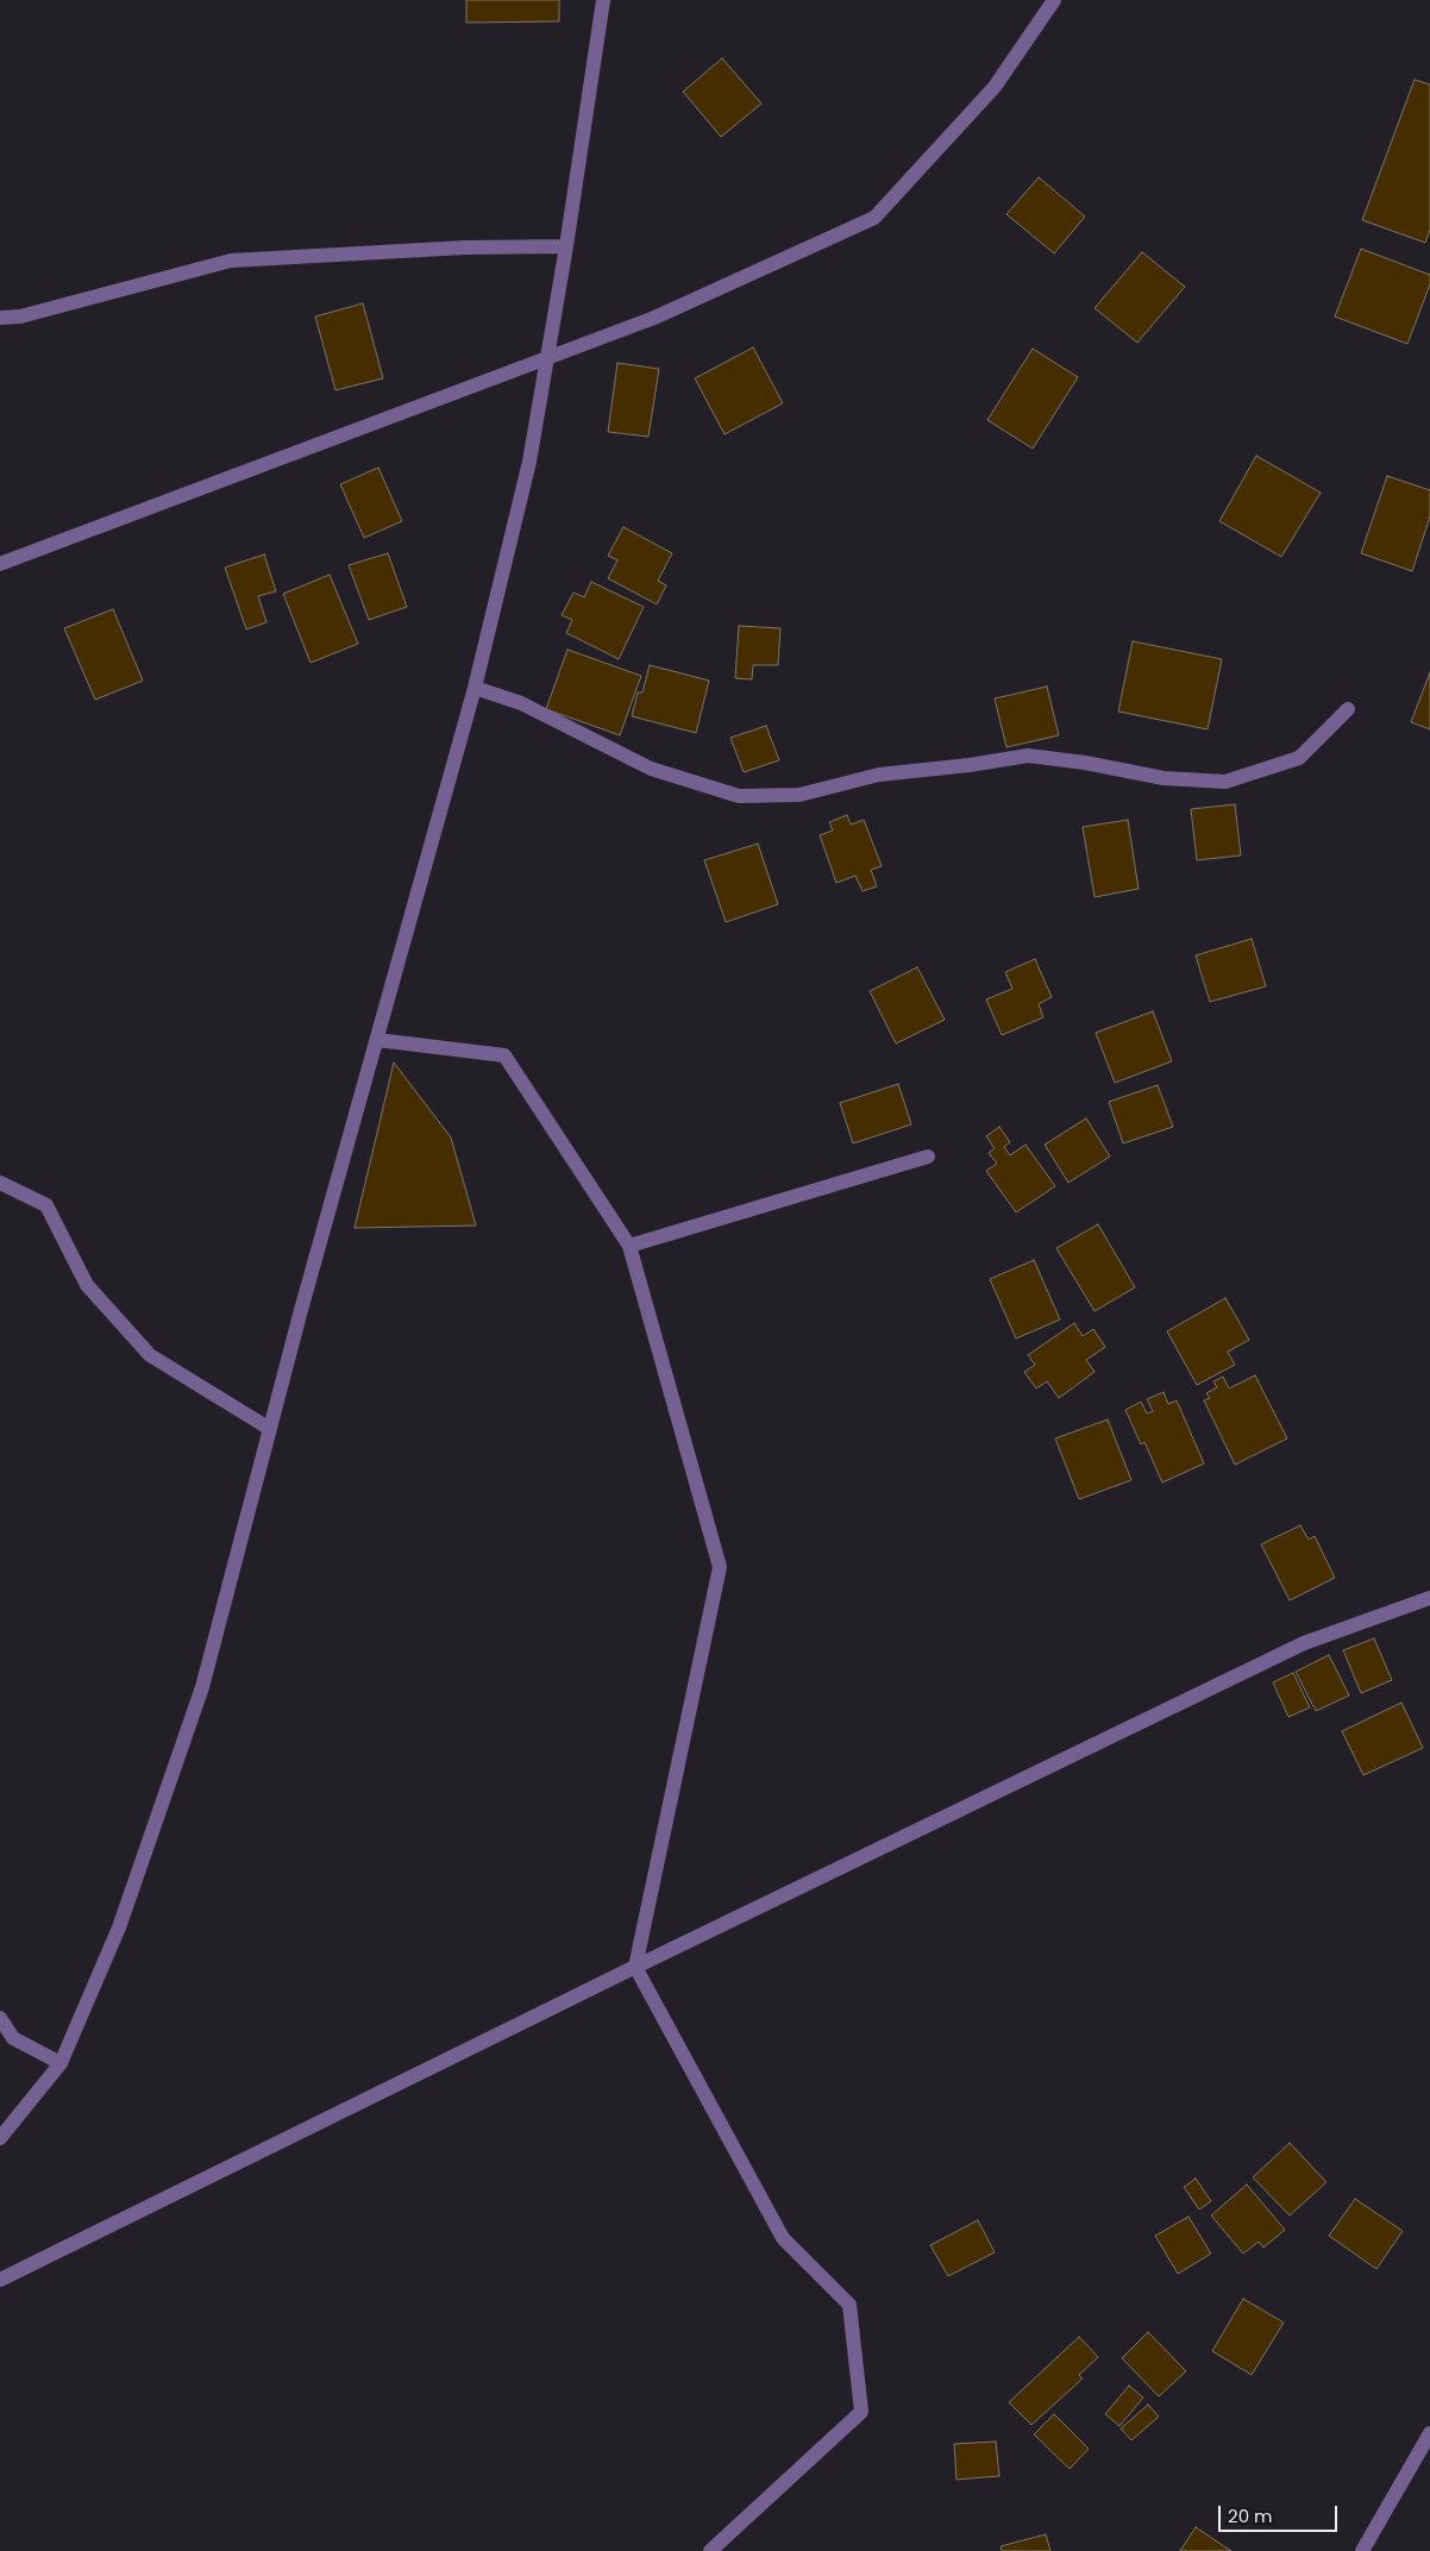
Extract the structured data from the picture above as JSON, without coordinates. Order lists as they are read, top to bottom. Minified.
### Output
{"scale_bar":"20 m"}
